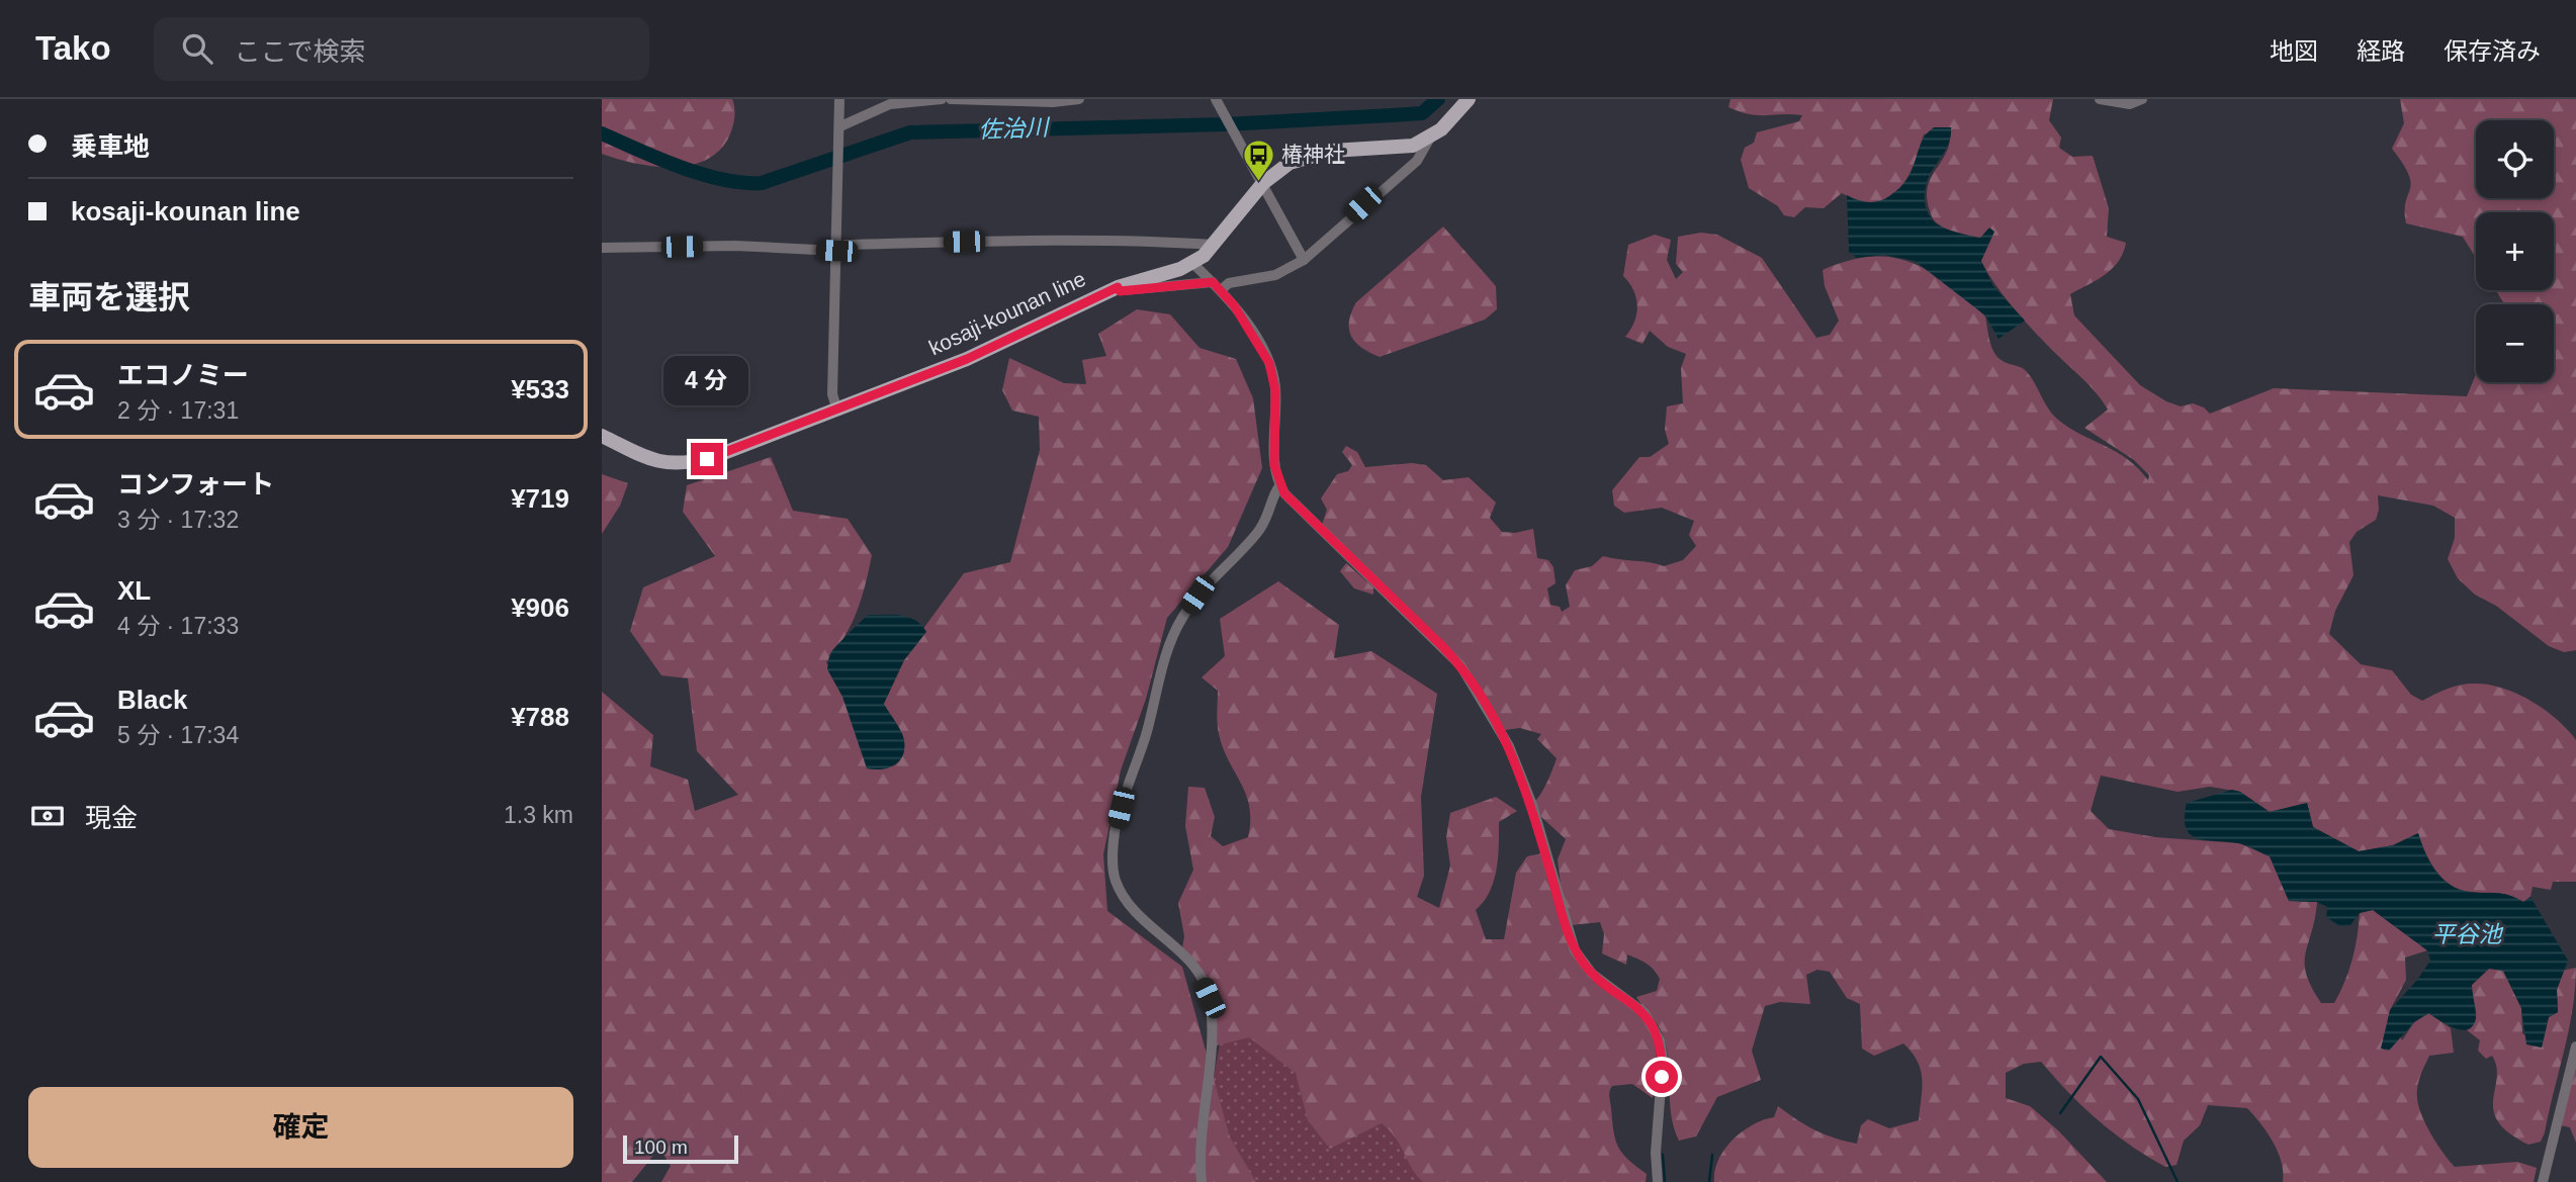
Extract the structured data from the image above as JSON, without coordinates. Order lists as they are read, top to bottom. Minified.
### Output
{"streets":{"main road":["kosaji-kounan line"]},"water":["佐治川","平谷池"],"places":{"bus stop":["椿神社"]},"scale_bar":"100 m","page":{"header":"Tako","search":"ここで検索","nav":["地図","経路","保存済み"],"banner":["乗車地","kosaji-kounan line"],"map_buttons":["+","−"],"heading":"車両を選択","list":[{"name":"エコノミー","note":"2 分 · 17:31","value":"¥533"},{"name":"コンフォート","note":"3 分 · 17:32","value":"¥719"},{"name":"XL","note":"4 分 · 17:33","value":"¥906"},{"name":"Black","note":"5 分 · 17:34","value":"¥788"}],"bubble":"4 分","pay":["現金","1.3 km"],"buttons":"確定","scale":"100 m"}}
